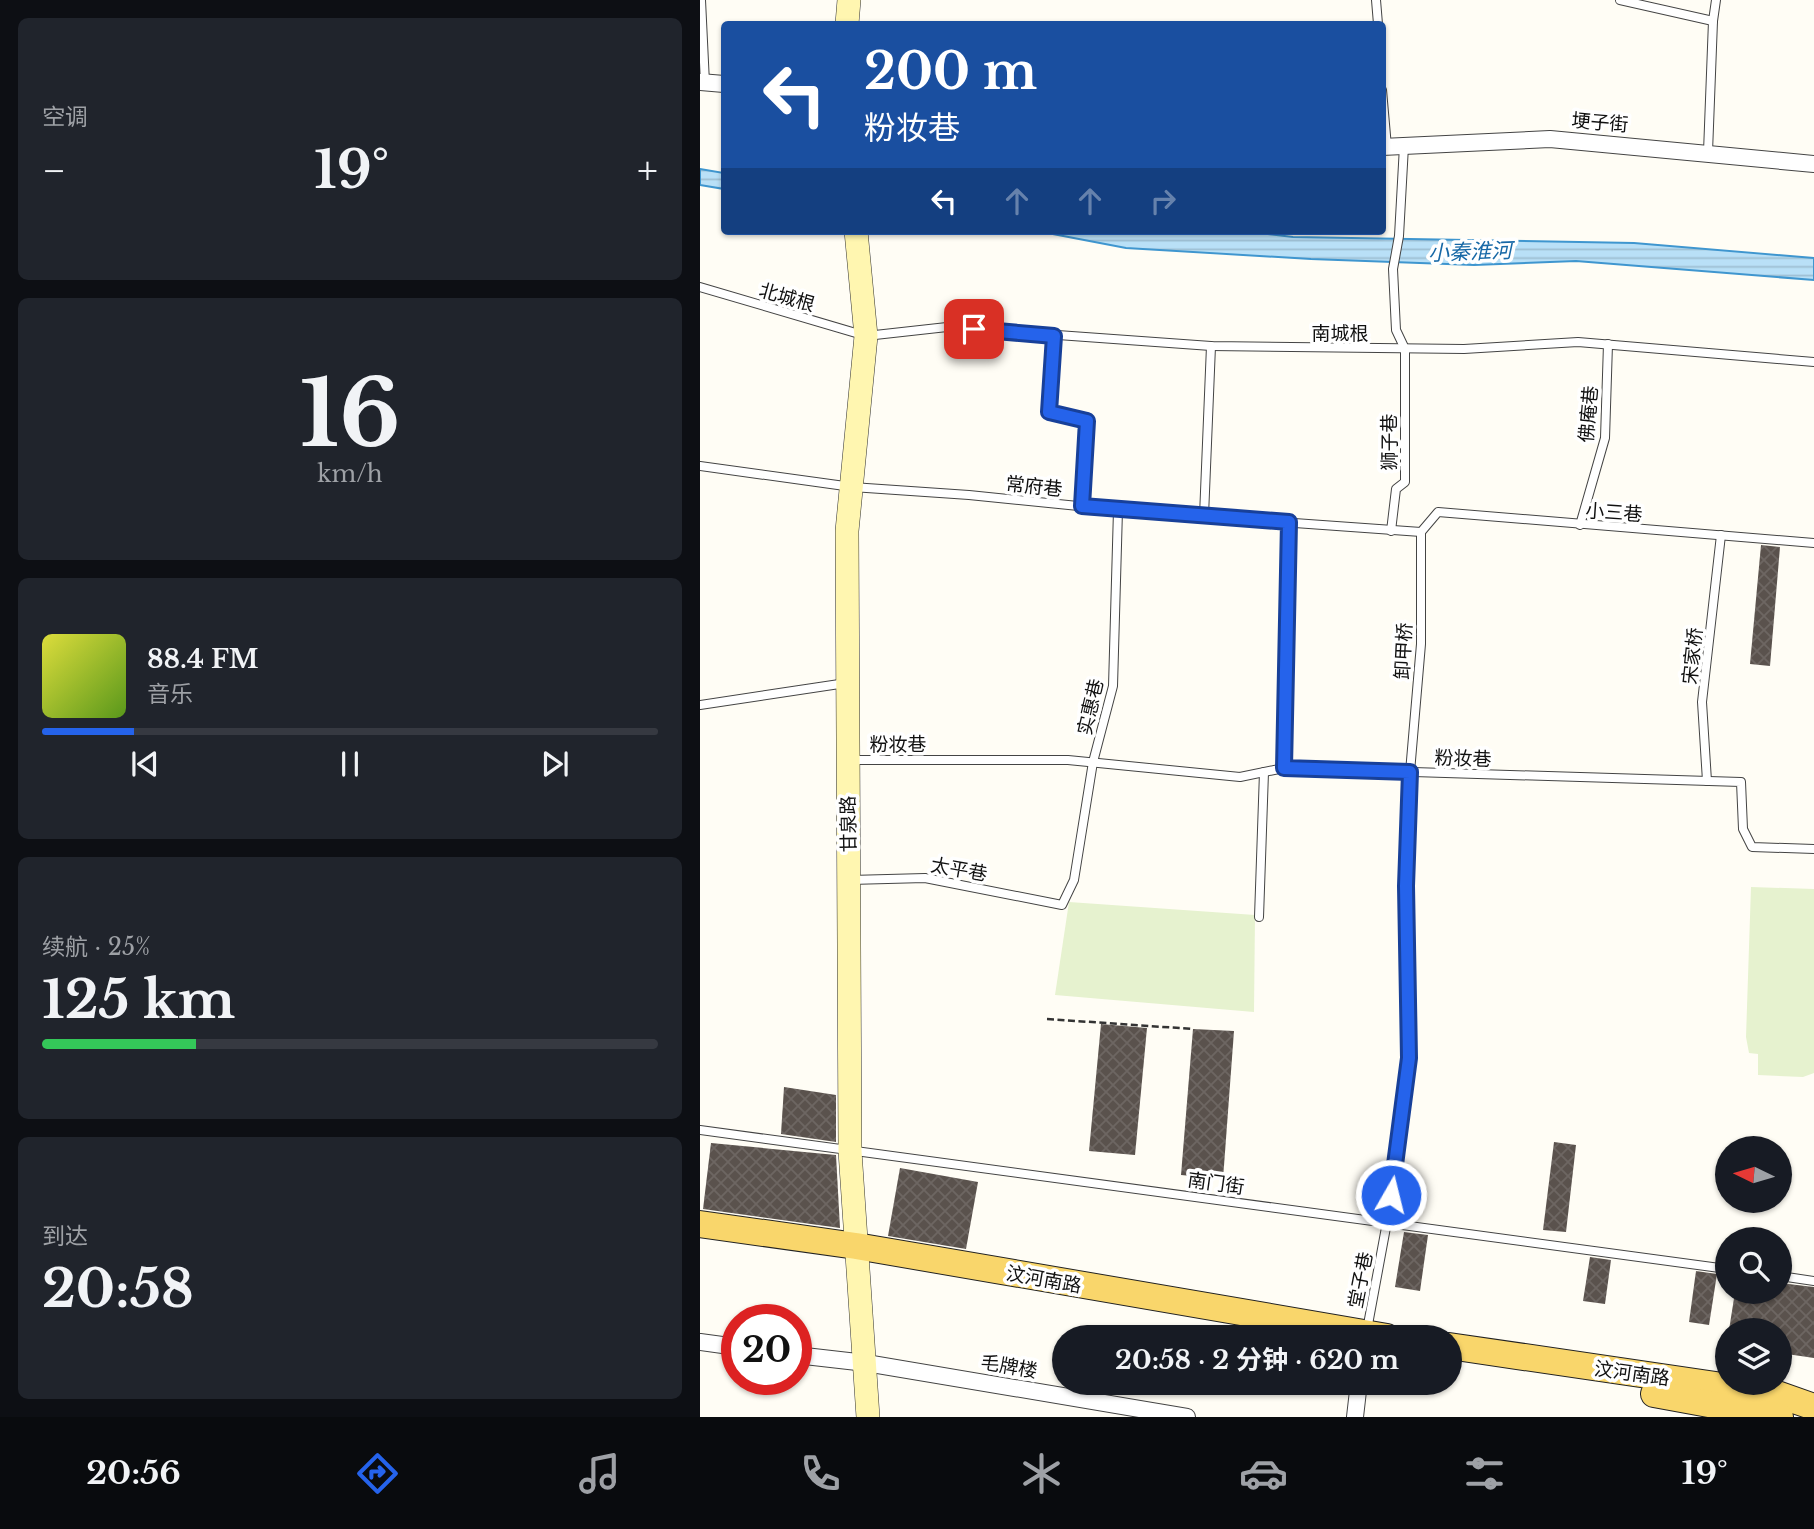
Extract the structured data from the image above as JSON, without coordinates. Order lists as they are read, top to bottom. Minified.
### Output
{"streets":{"main road":["汶河南路"],"street":["埂子街","甘泉路","毛牌楼"],"lane":["北城根","南城根","佛庵巷","狮子巷","常府巷","小三巷","卸甲桥","宋家桥","实惠巷","粉妆巷","太平巷","南门街","堂子巷"]},"crossings":[["北城根","南城根"],["北城根","甘泉路"],["南城根","佛庵巷"],["南城根","狮子巷"],["南城根","甘泉路"],["佛庵巷","小三巷"],["狮子巷","常府巷"],["常府巷","小三巷"],["常府巷","卸甲桥"],["常府巷","实惠巷"],["常府巷","甘泉路"],["小三巷","卸甲桥"],["小三巷","宋家桥"],["卸甲桥","粉妆巷"],["卸甲桥","堂子巷"],["宋家桥","粉妆巷"],["实惠巷","粉妆巷"],["实惠巷","太平巷"],["粉妆巷","甘泉路"],["粉妆巷","堂子巷"],["甘泉路","太平巷"],["甘泉路","南门街"],["甘泉路","汶河南路"],["甘泉路","毛牌楼"],["南门街","堂子巷"]],"water":["小秦淮河"],"north":"left","page":{"tile":["空调",["16","km/h"],["续航 · 25%","125 km"],["到达","20:58"]],"turn":["200 m","粉妆巷"],"heat":["−","19°","+"],"song":["88.4 FM","音乐"],"limit":"20","trip":"20:58 · 2 分钟 · 620 m","tabs":["20:56","19°"]}}
